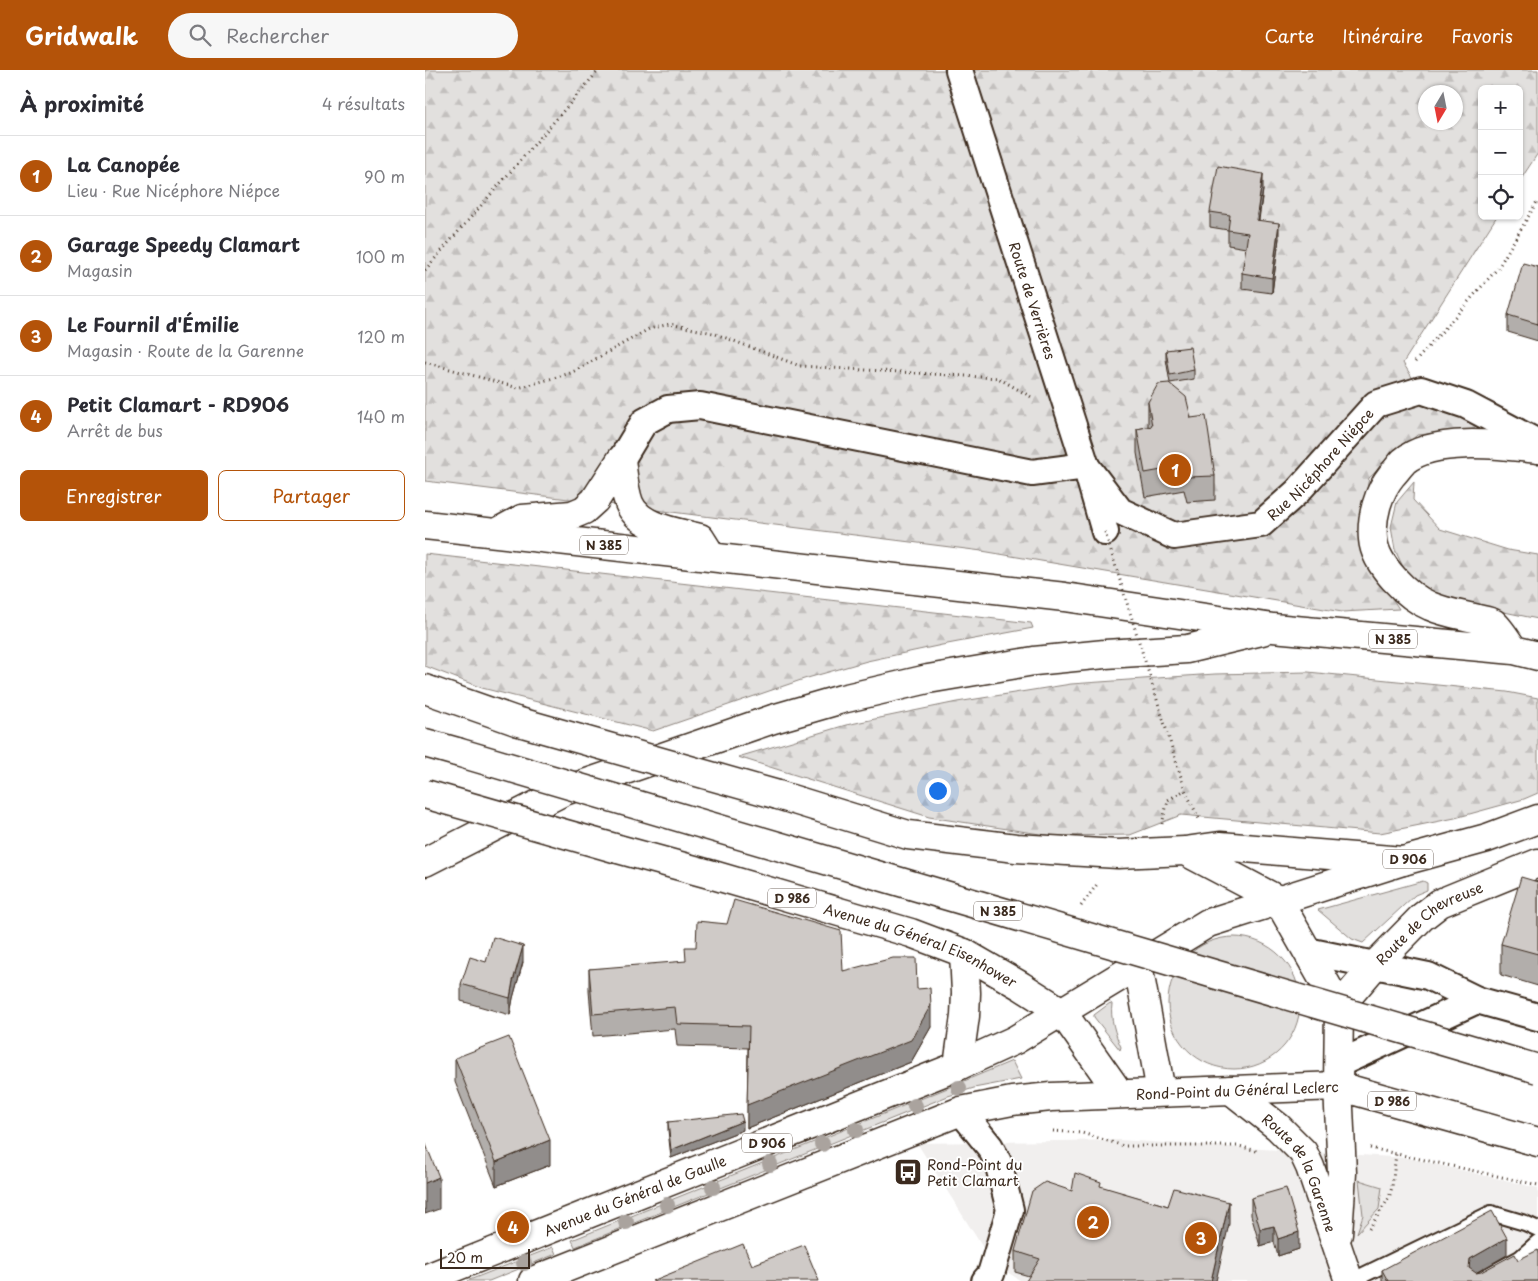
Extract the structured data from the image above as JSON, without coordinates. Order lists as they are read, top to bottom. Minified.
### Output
{"streets":{"main road":["N 385","D 906","D 986","Route de Chevreuse","Avenue du Général Eisenhower","Rond-Point du Général Leclerc","Route de la Garenne","Avenue du Général de Gaulle"],"street":["Route de Verrières","Rue Nicéphore Niépce"]},"crossings":[["Route de Verrières","Rue Nicéphore Niépce"],["D 986","Rond-Point du Général Leclerc"],["D 986","Route de la Garenne"],["Route de Chevreuse","Rond-Point du Général Leclerc"],["Avenue du Général Eisenhower","Rond-Point du Général Leclerc"],["Avenue du Général Eisenhower","Avenue du Général de Gaulle"],["Rond-Point du Général Leclerc","Route de la Garenne"]],"places":{"bus stop":["Rond-Point du Petit Clamart"]},"scale_bar":"20 m","north":"bottom","page":{"header":"Gridwalk","search":"Rechercher","nav":["Carte","Itinéraire","Favoris"],"heading":["À proximité","4 résultats"],"map_buttons":["+","−"],"list":[{"mark":"1","name":"La Canopée","note":"Lieu · Rue Nicéphore Niépce","value":"90 m"},{"mark":"2","name":"Garage Speedy Clamart","note":"Magasin","value":"100 m"},{"mark":"3","name":"Le Fournil d'Émilie","note":"Magasin · Route de la Garenne","value":"120 m"},{"mark":"4","name":"Petit Clamart - RD906","note":"Arrêt de bus","value":"140 m"}],"pins":["1","2","4","3"],"buttons":["Enregistrer","Partager"],"scale":"20 m"}}
